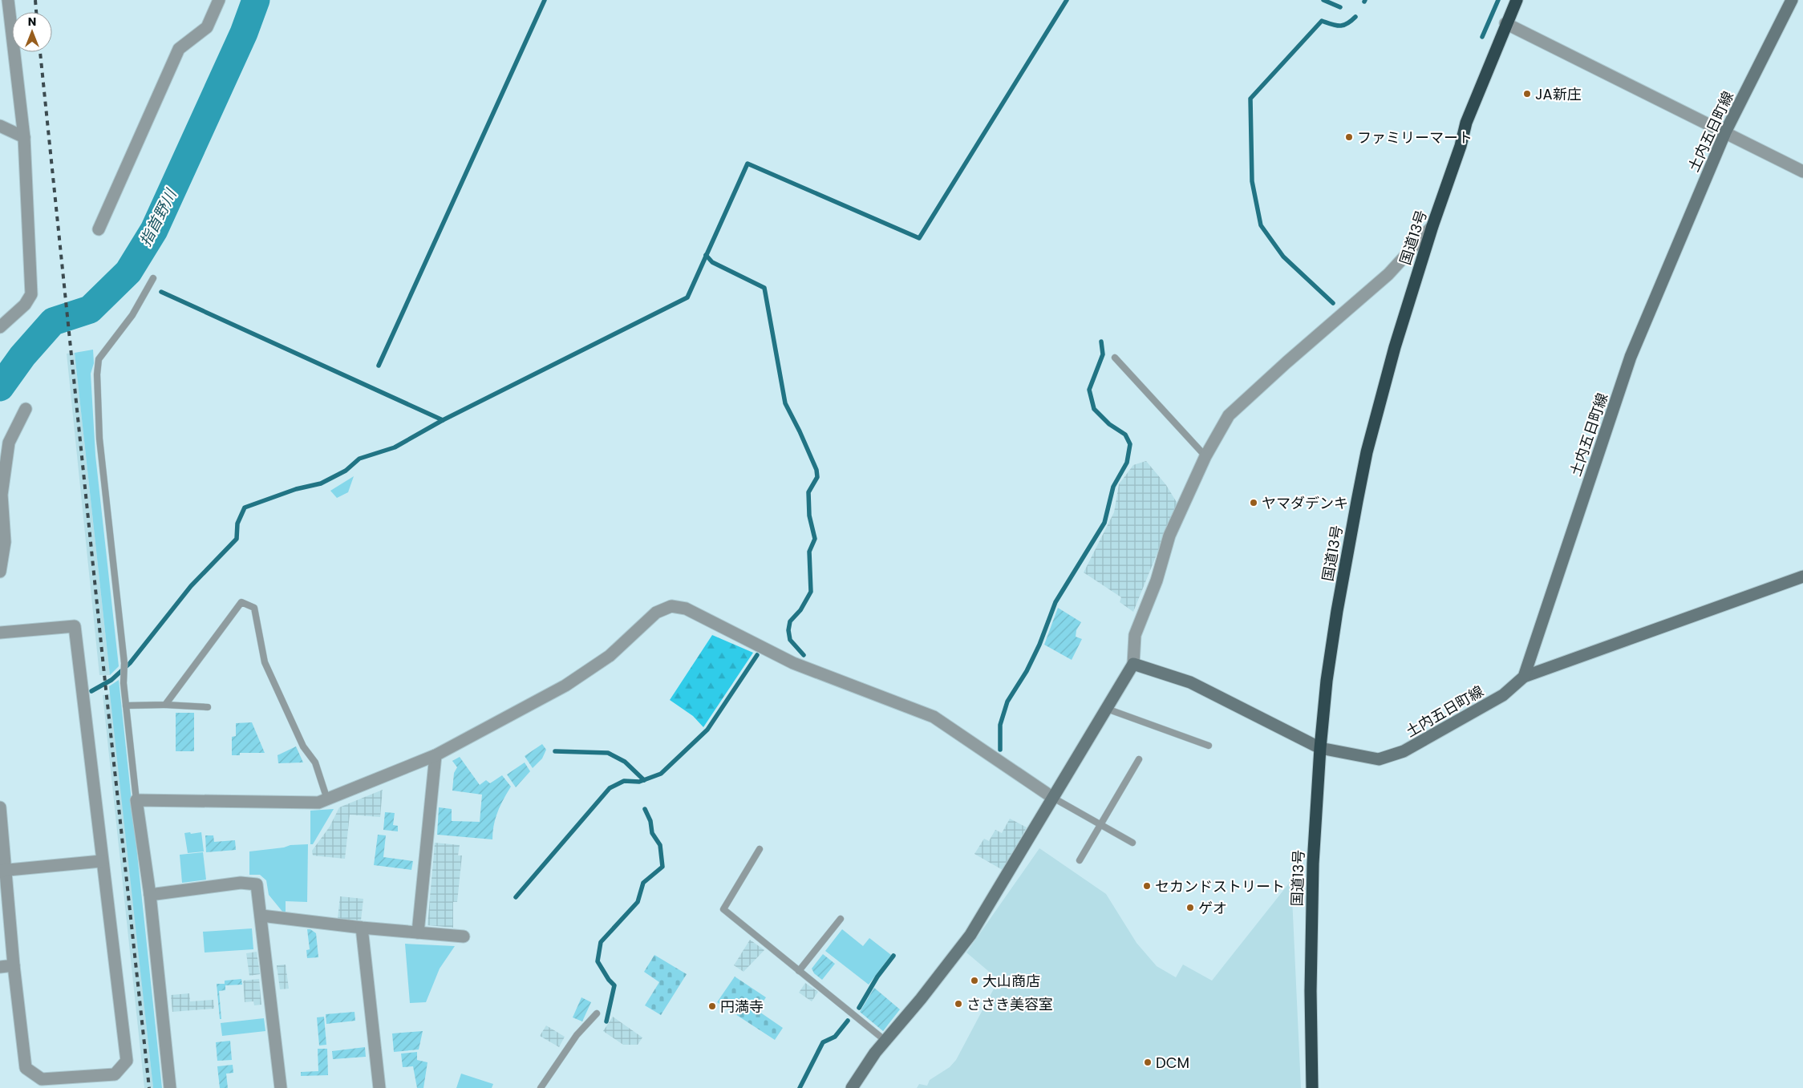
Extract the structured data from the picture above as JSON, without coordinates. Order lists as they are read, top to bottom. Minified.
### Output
{"streets":{"highway":["国道13号"],"street":["土内五日町線"]},"crossings":[["土内五日町線","国道13号"]],"water":["指首野川"],"places":["JA新庄","ファミリーマート","ヤマダデンキ","セカンドストリート","ゲオ","大山商店","ささき美容室","円満寺","DCM"],"north":"top"}
